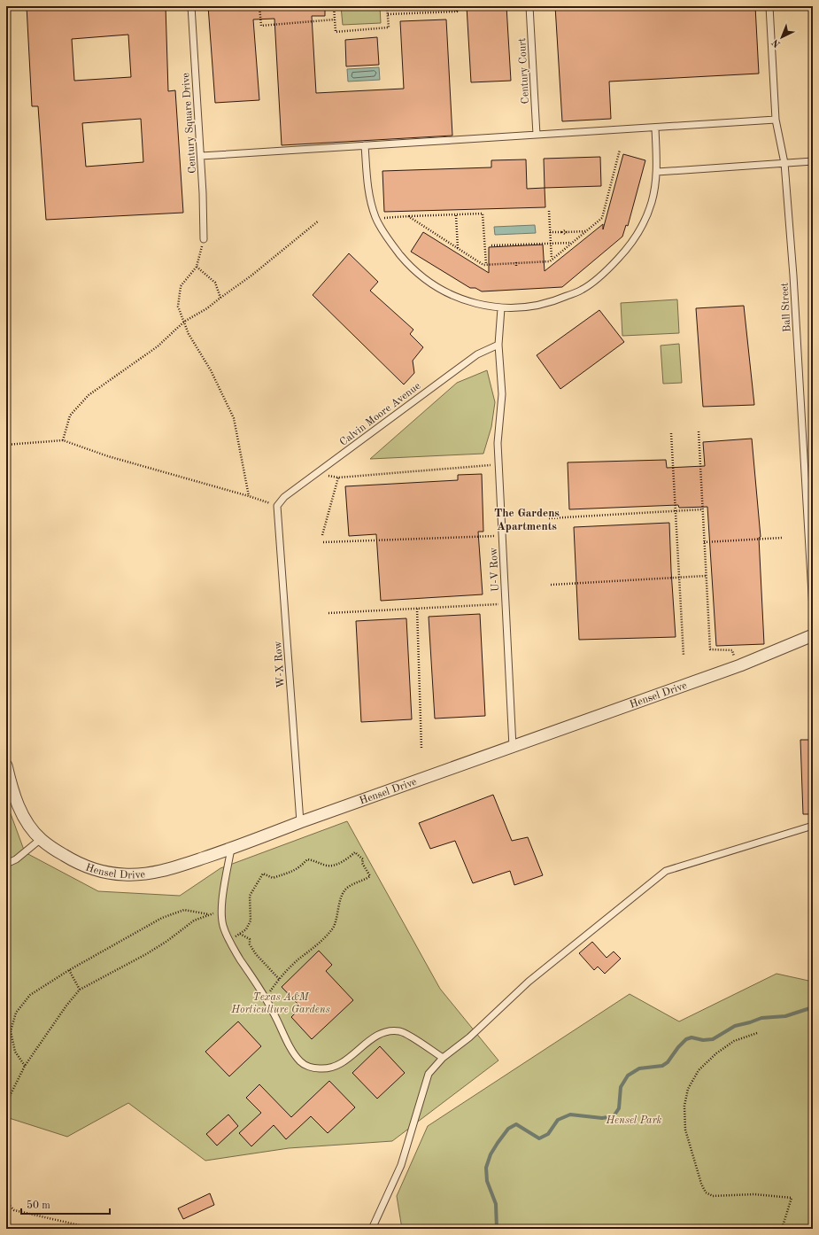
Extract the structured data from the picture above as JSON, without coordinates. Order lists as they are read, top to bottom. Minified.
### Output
{"streets":{"street":["Hensel Drive"],"lane":["Century Court","Century Square Drive","Ball Street","Calvin Moore Avenue","U-V Row","W-X Row"]},"crossings":[["Calvin Moore Avenue","U-V Row"],["Calvin Moore Avenue","W-X Row"],["U-V Row","Hensel Drive"],["W-X Row","Hensel Drive"]],"districts":["The Gardens Apartments"],"parks":["Texas A&M Horticulture Gardens","Hensel Park"],"scale_bar":"50 m","north":"bottom left"}
